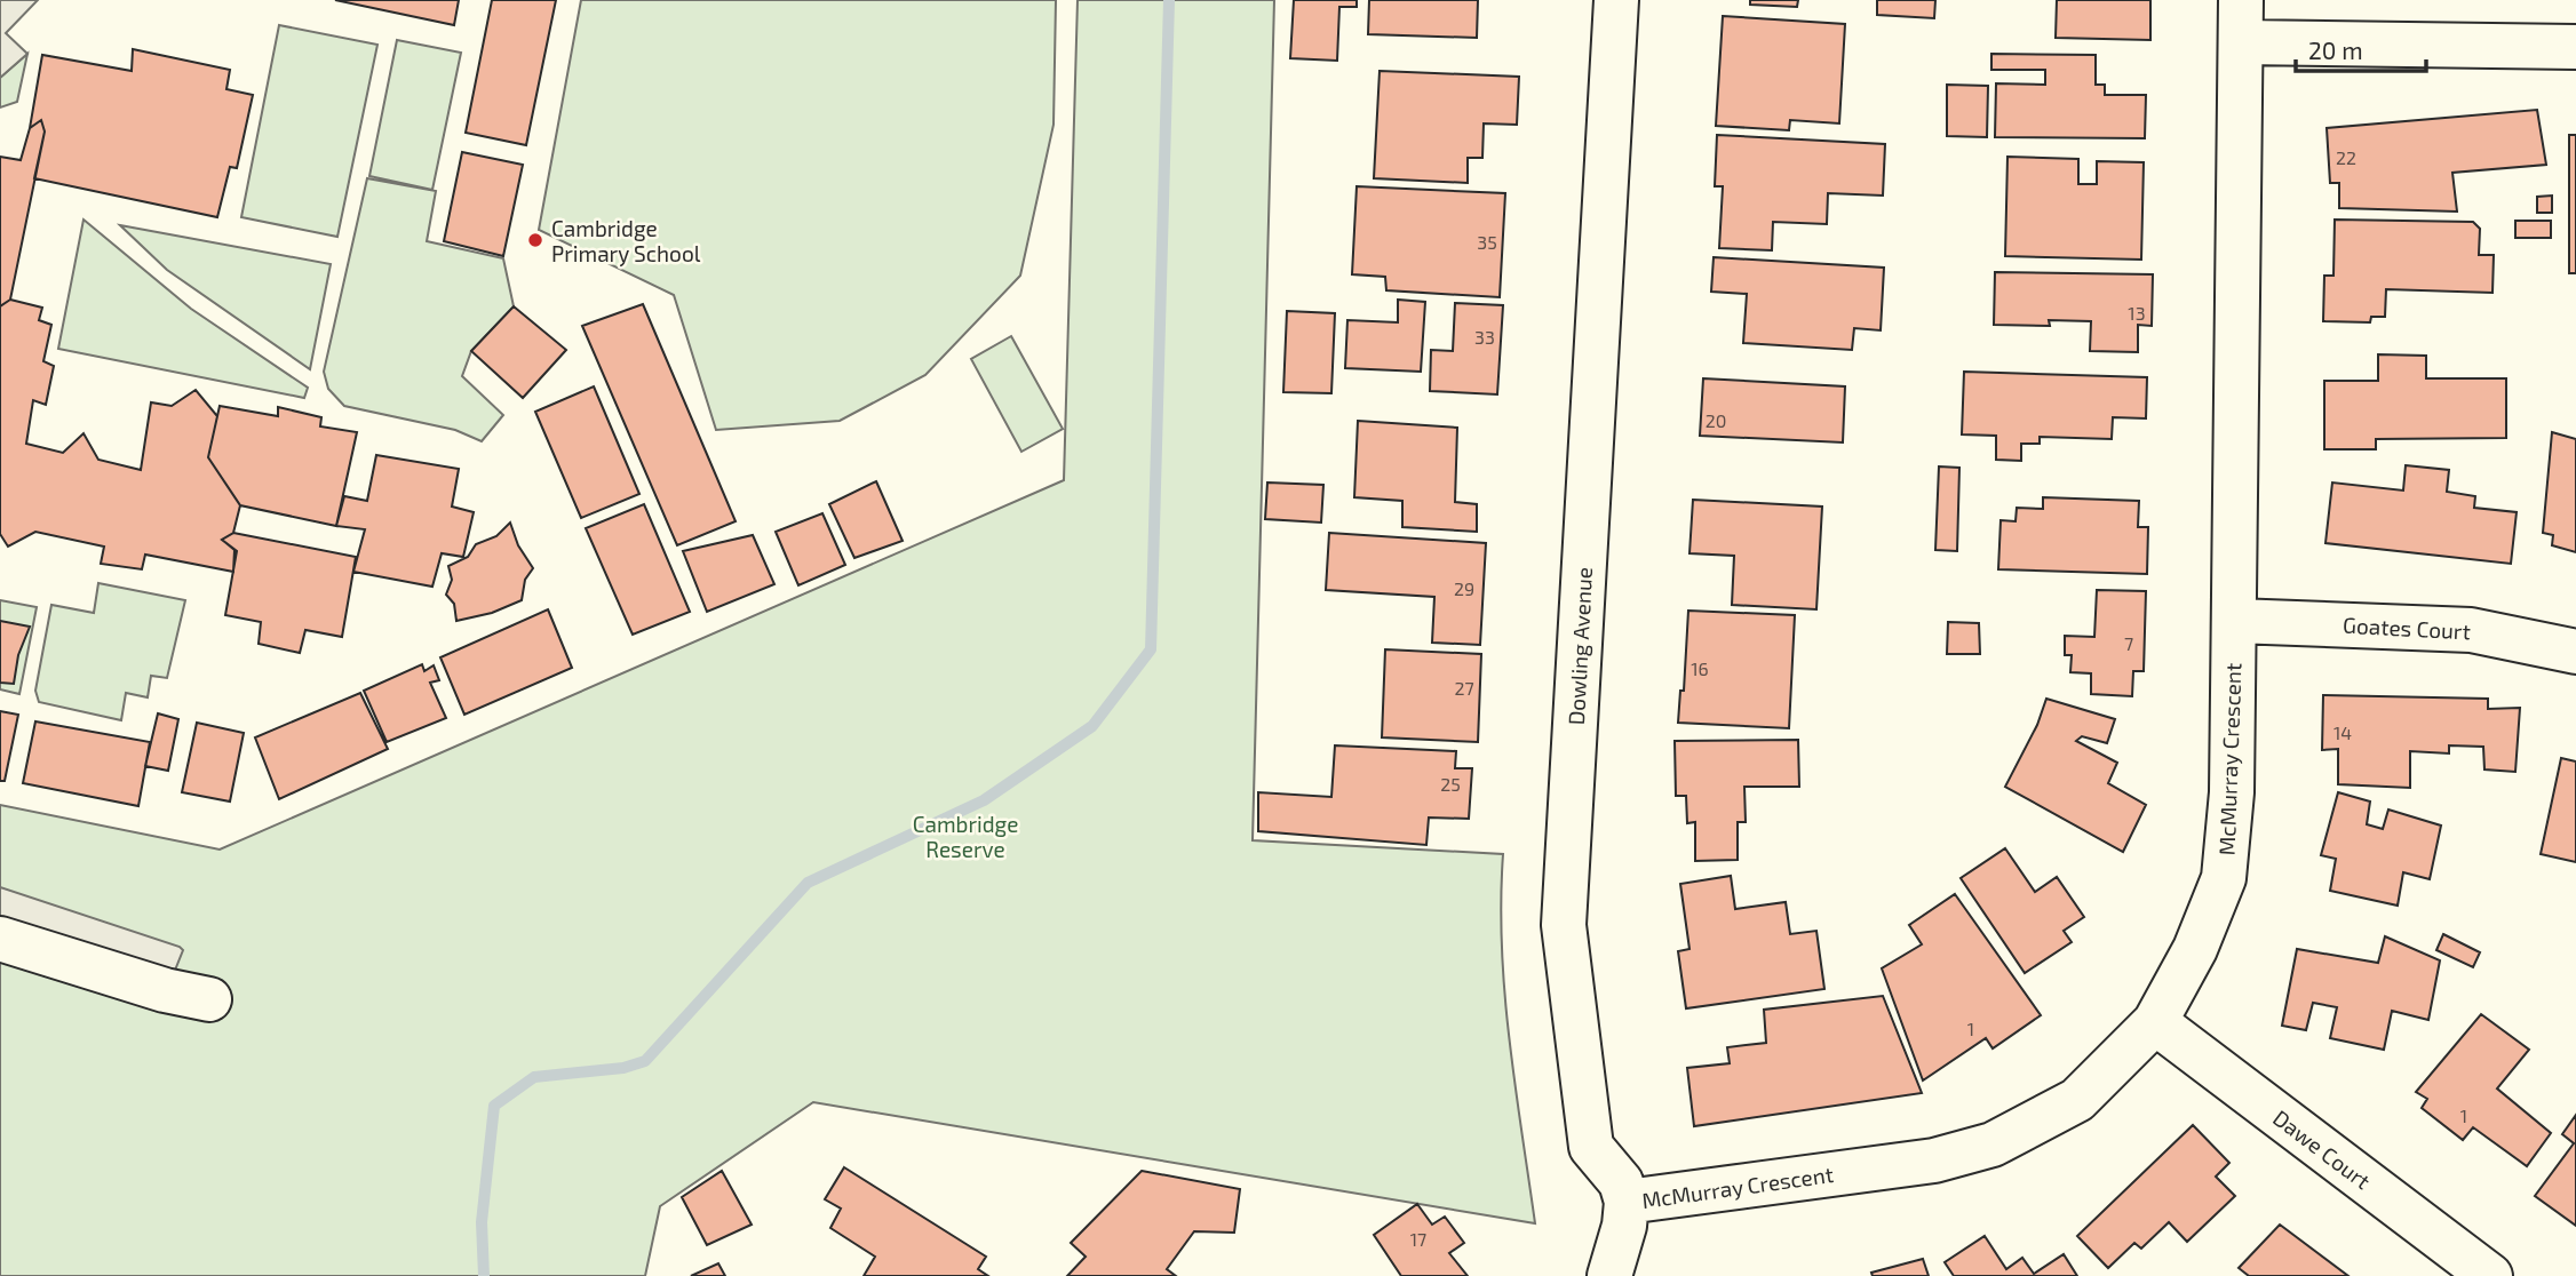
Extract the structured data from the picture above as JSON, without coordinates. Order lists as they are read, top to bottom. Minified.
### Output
{"streets":{"street":["Goates Court","Dowling Avenue","McMurray Crescent","Dawe Court"]},"crossings":[["Goates Court","McMurray Crescent"],["Dowling Avenue","McMurray Crescent"],["McMurray Crescent","Dawe Court"]],"parks":["Cambridge Reserve"],"places":["Cambridge Primary School"],"house_numbers":["22","35","13","33","20","29","7","16","27","14","25","1","1","17"],"scale_bar":"20 m"}
